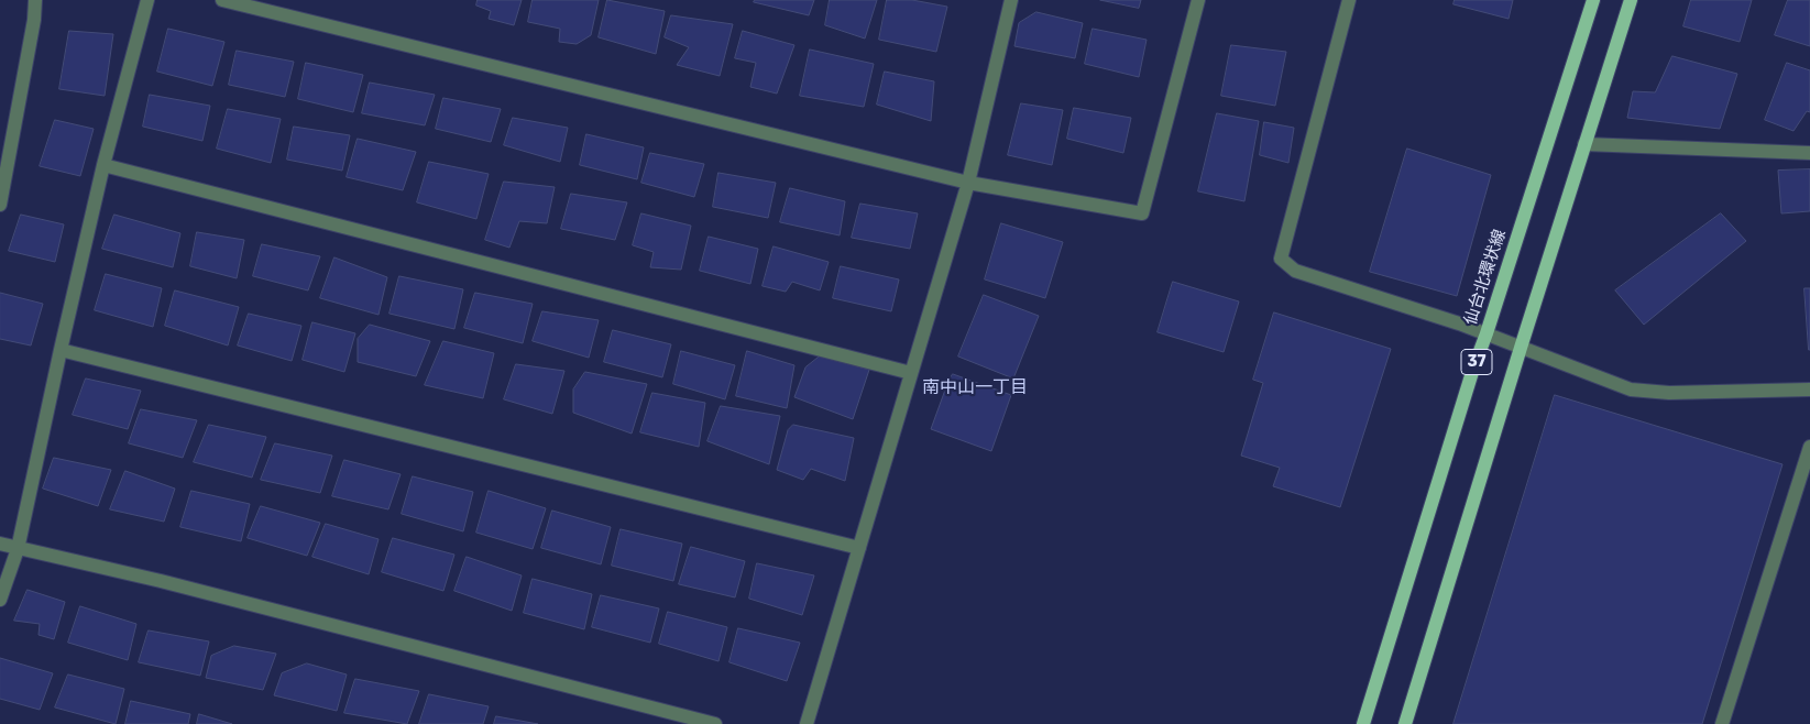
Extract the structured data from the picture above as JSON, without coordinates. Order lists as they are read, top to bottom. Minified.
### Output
{"streets":{"main road":["仙台北環状線","37"]},"districts":["南中山一丁目"]}
